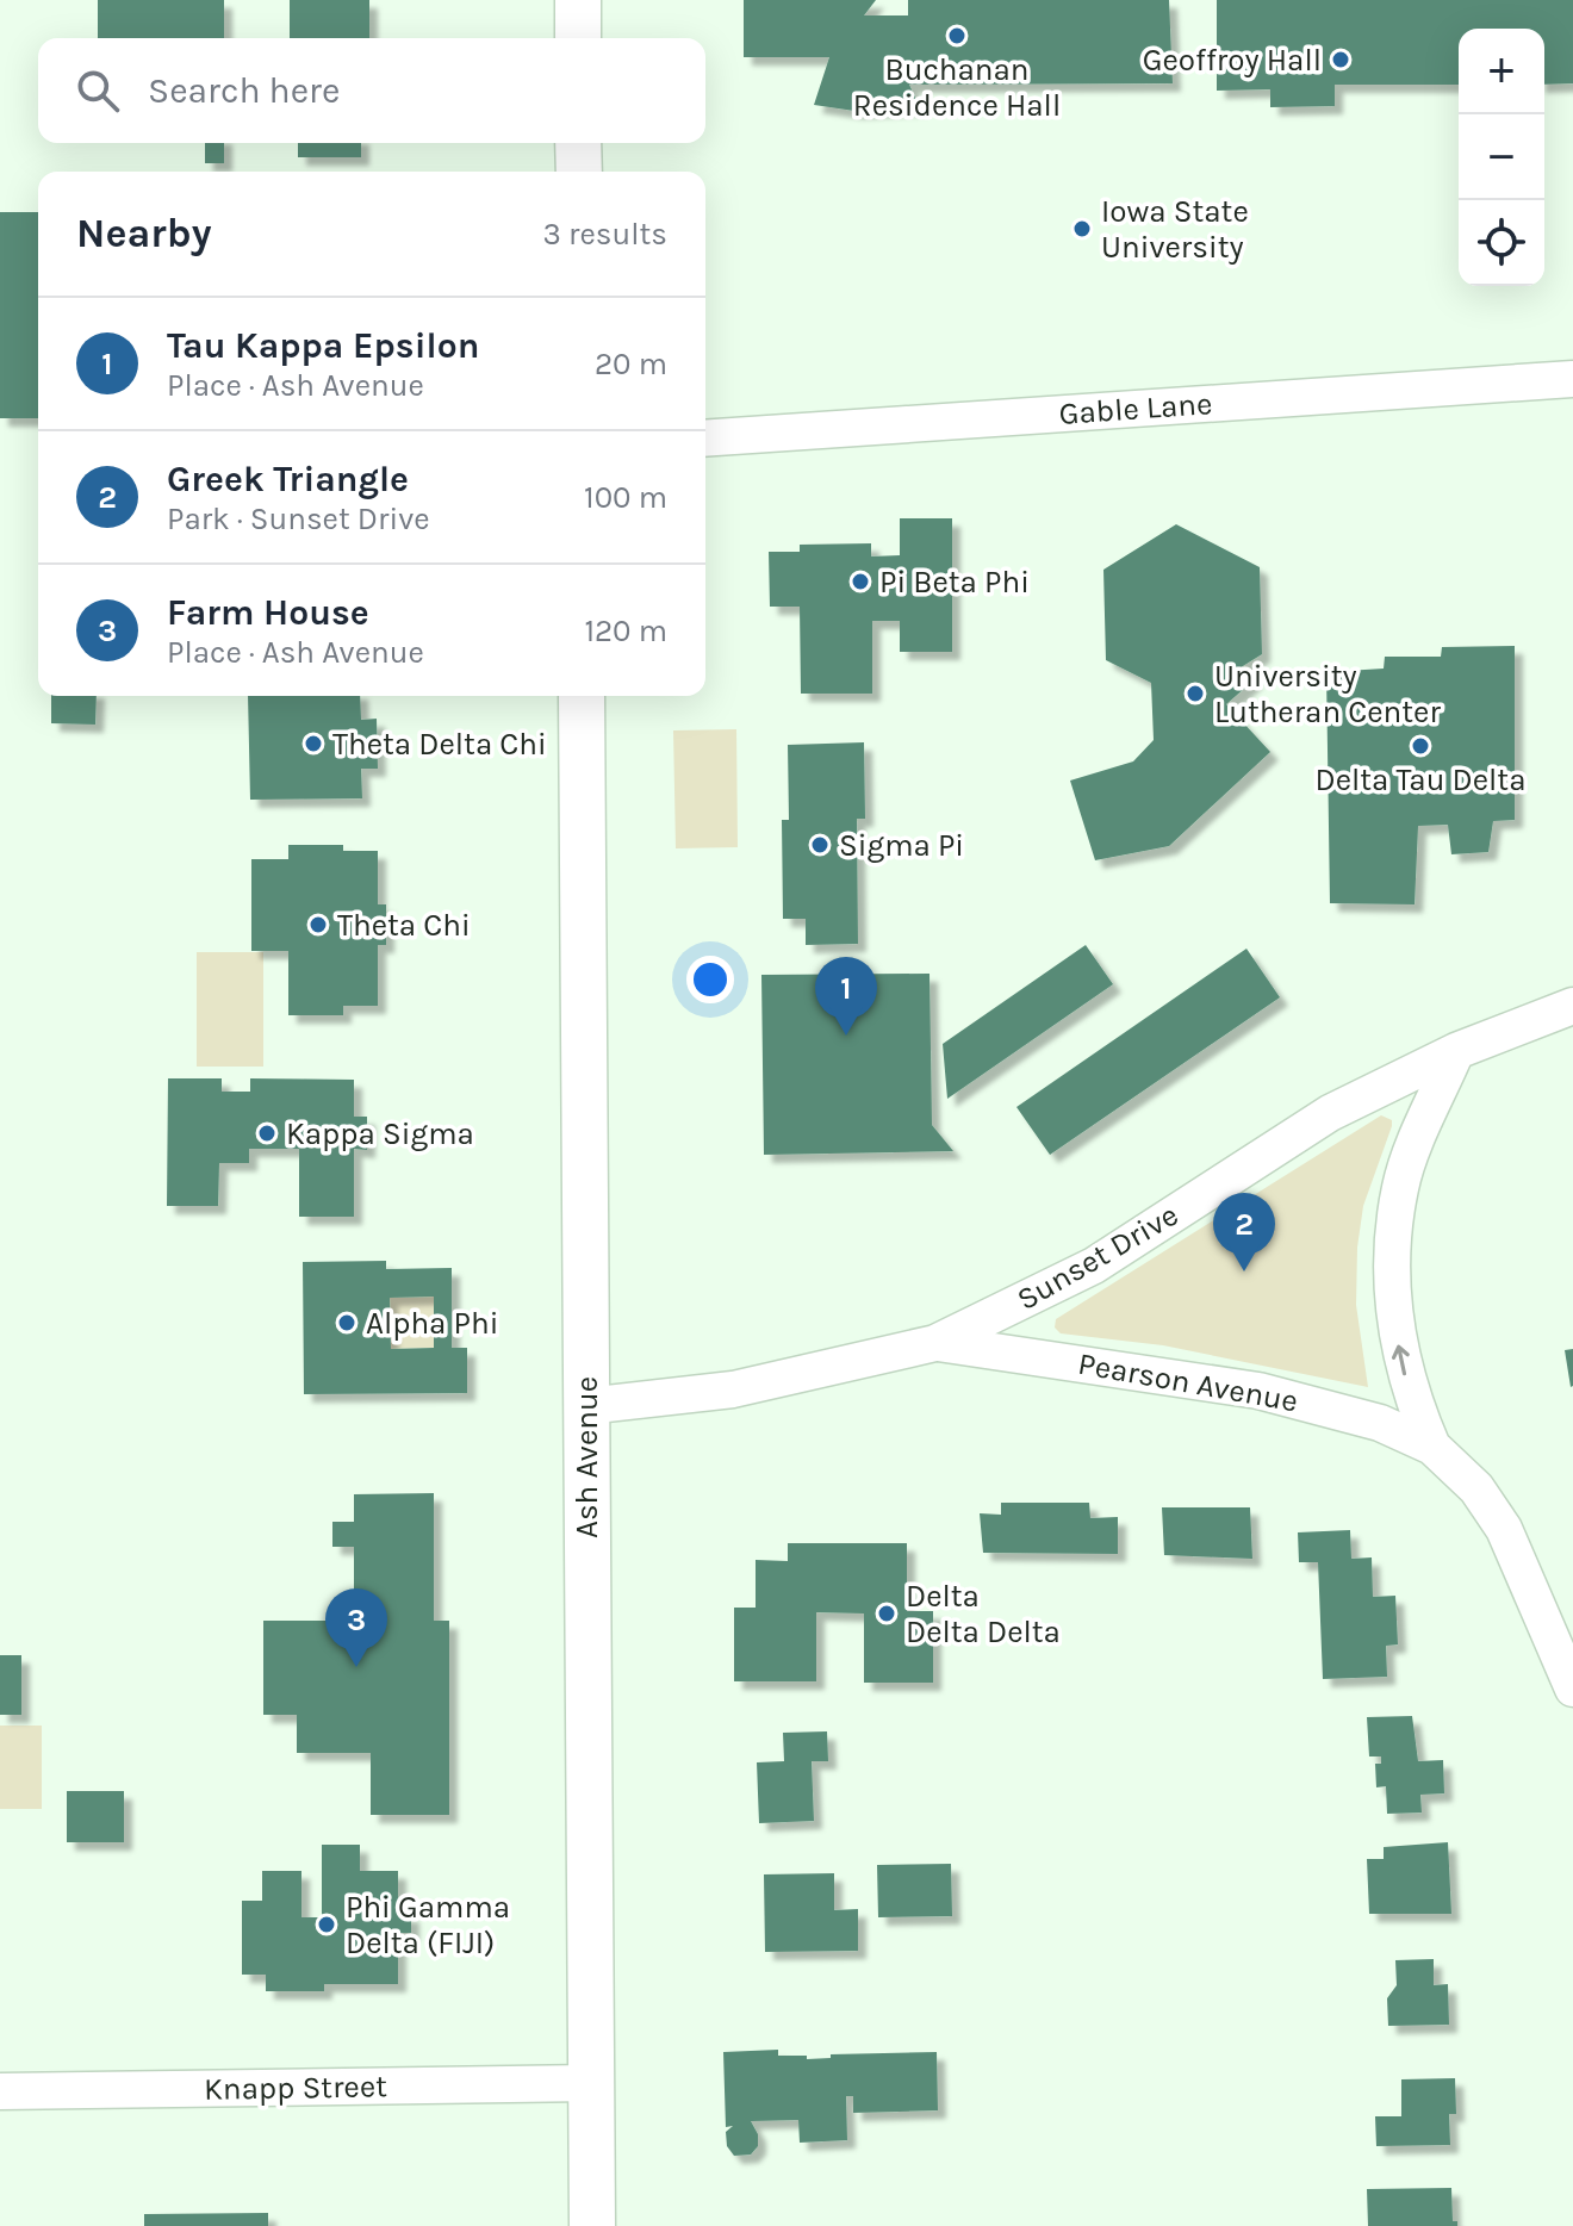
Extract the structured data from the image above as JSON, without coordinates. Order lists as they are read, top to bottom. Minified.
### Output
{"streets":{"street":["Gable Lane","Sunset Drive","Pearson Avenue","Ash Avenue","Knapp Street"]},"crossings":[["Sunset Drive","Pearson Avenue"],["Sunset Drive","Ash Avenue"],["Ash Avenue","Knapp Street"]],"places":["Buchanan Residence Hall","Geoffroy Hall","Iowa State University","Pi Beta Phi","University Lutheran Center","Theta Delta Chi","Delta Tau Delta","Sigma Pi","Theta Chi","Kappa Sigma","Alpha Phi","Delta Delta Delta","Phi Gamma Delta (FIJI)"],"page":{"map_buttons":["+","−"],"search":"Search here","heading":["Nearby","3 results"],"list":[{"mark":"1","name":"Tau Kappa Epsilon","note":"Place · Ash Avenue","value":"20 m"},{"mark":"2","name":"Greek Triangle","note":"Park · Sunset Drive","value":"100 m"},{"mark":"3","name":"Farm House","note":"Place · Ash Avenue","value":"120 m"}],"pins":["1","2","3"]}}
